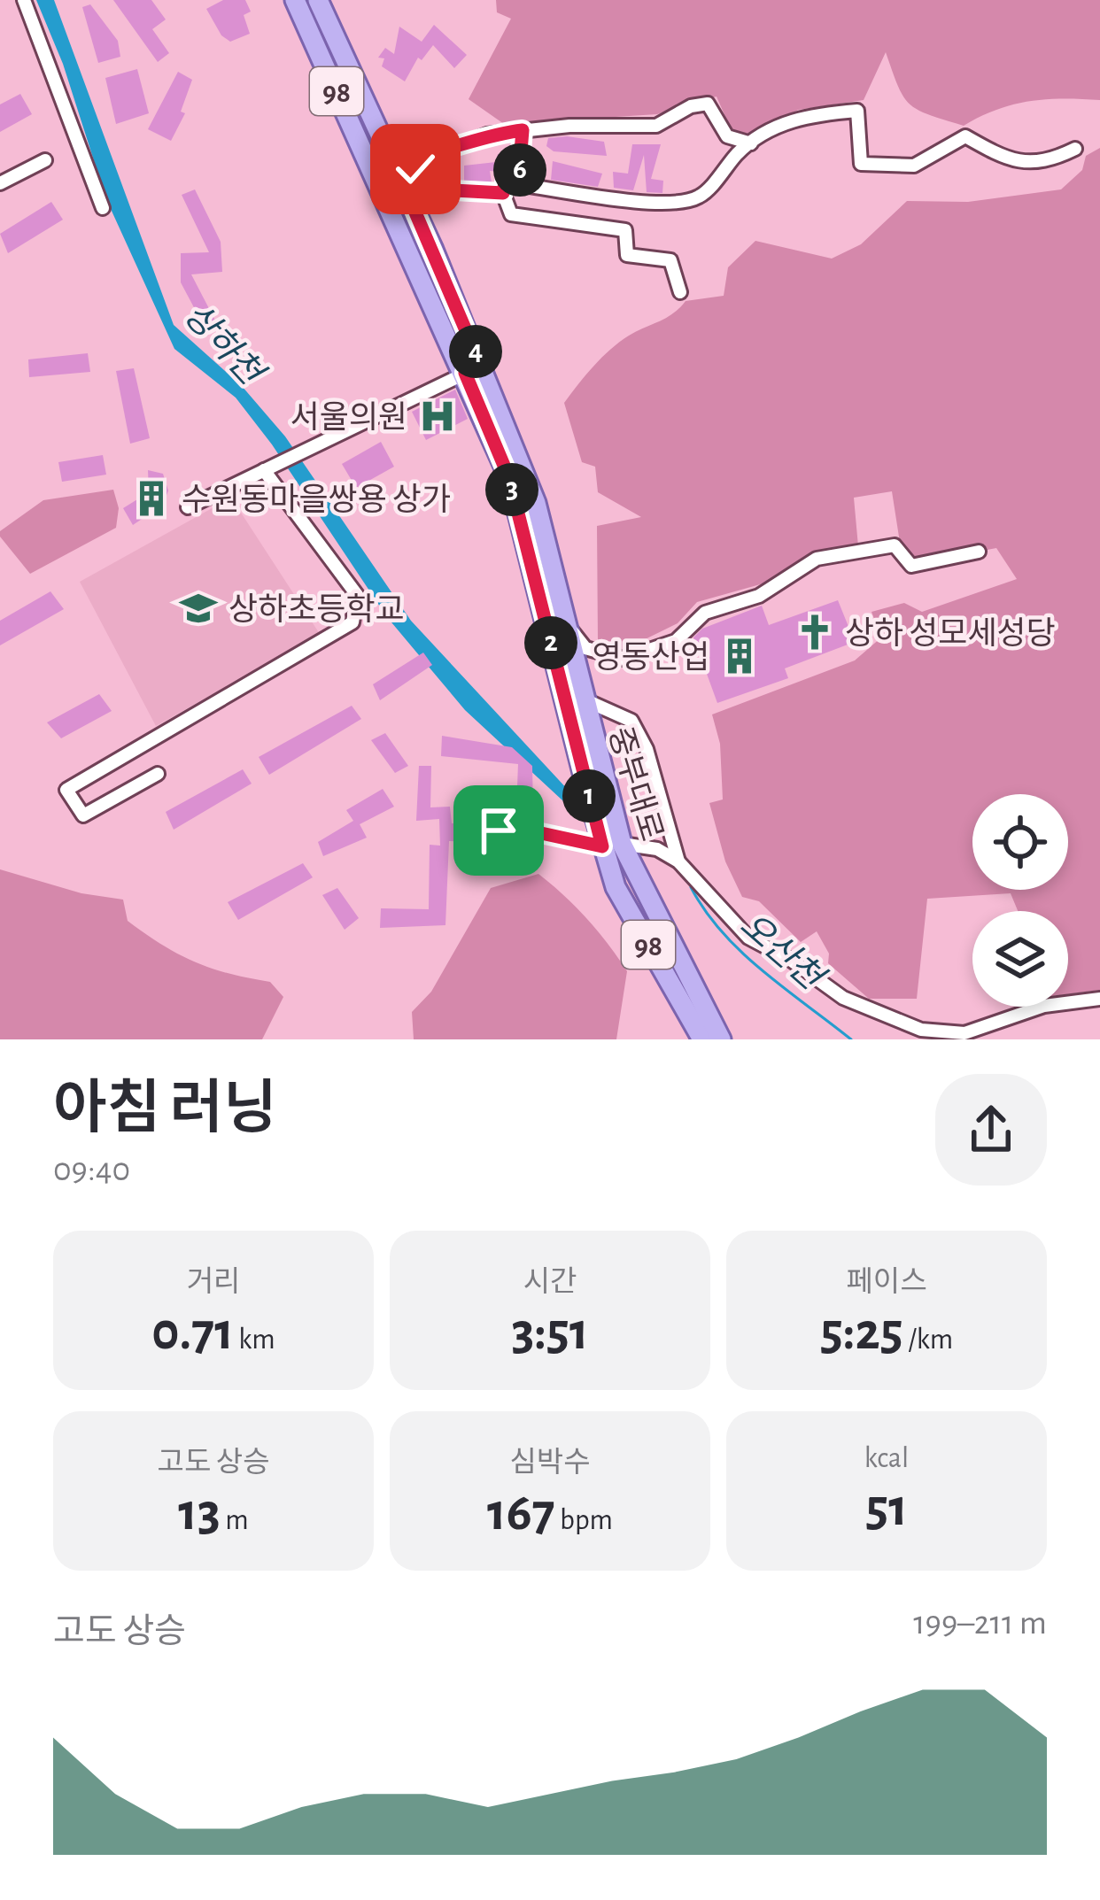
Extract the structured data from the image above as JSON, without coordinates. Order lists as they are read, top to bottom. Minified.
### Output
{"streets":{"main road":["98","중부대로"]},"water":["상하천","오산천"],"places":{"hospital":["서울의원"],"building":["수원동마을쌍용 상가","영동산업"],"school or university":["상하초등학교"],"church":["상하 성모세성당"]},"page":{"pins":["6","4","3","2","1"],"heading":["아침 러닝","09:40"],"stats":[["거리","0.71 km"],["시간","3:51"],["페이스","5:25 /km"],["고도 상승","13 m"],["심박수","167 bpm"],["kcal","51"]],"chart":["고도 상승","199–211 m"]}}
